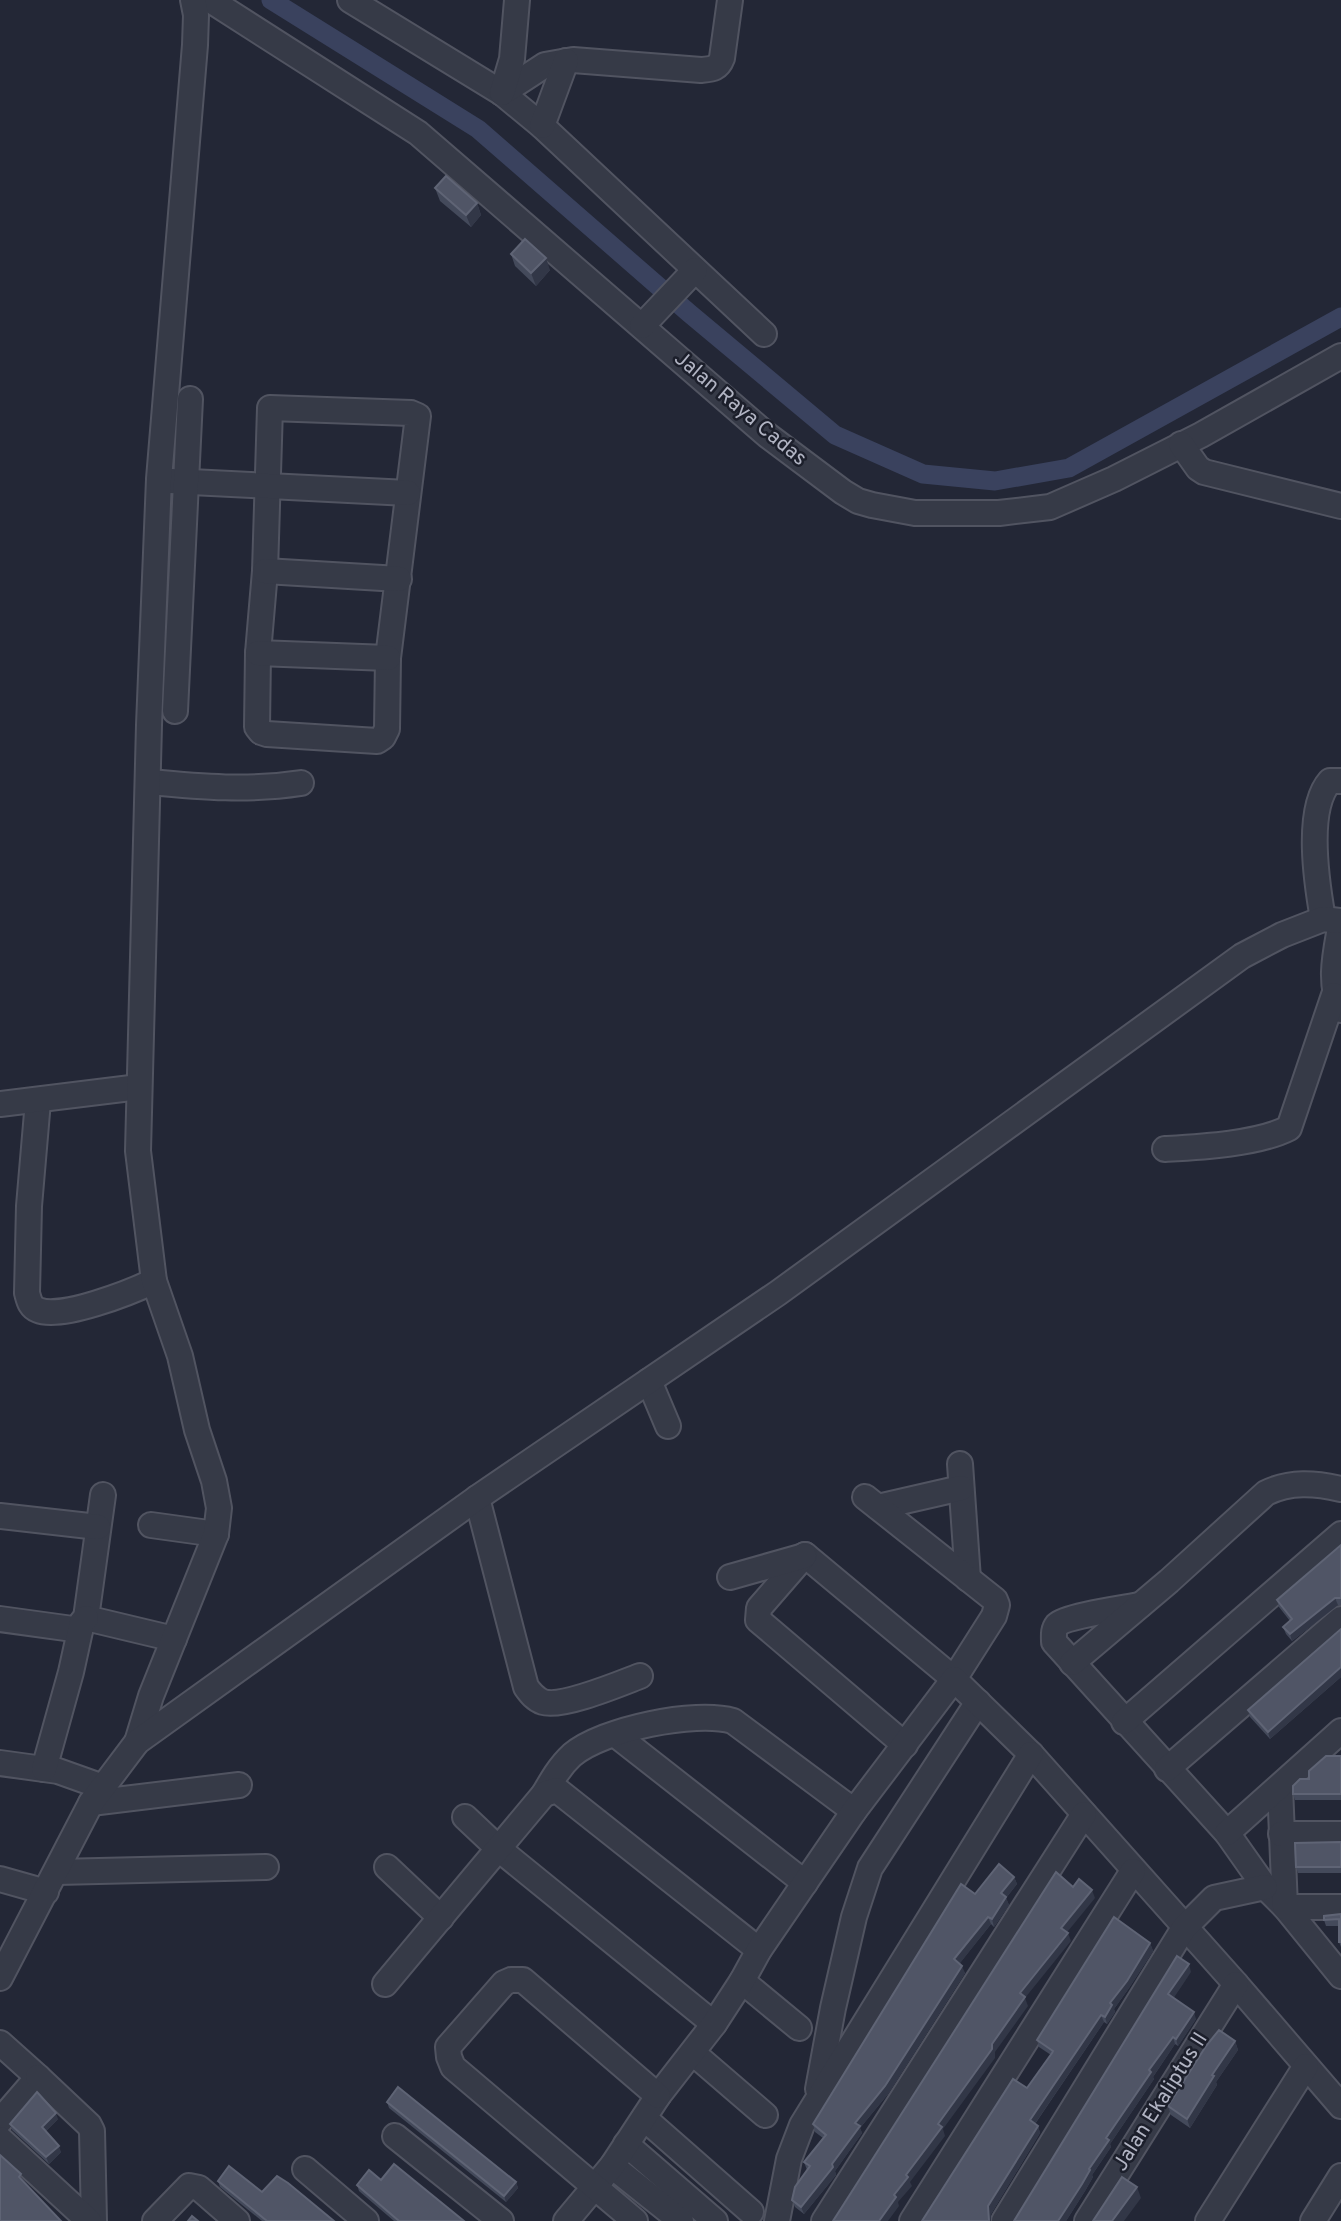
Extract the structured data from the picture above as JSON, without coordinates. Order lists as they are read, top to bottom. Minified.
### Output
{"streets":{"street":["Jalan Raya Cadas","Jalan Ekaliptus II"]}}
